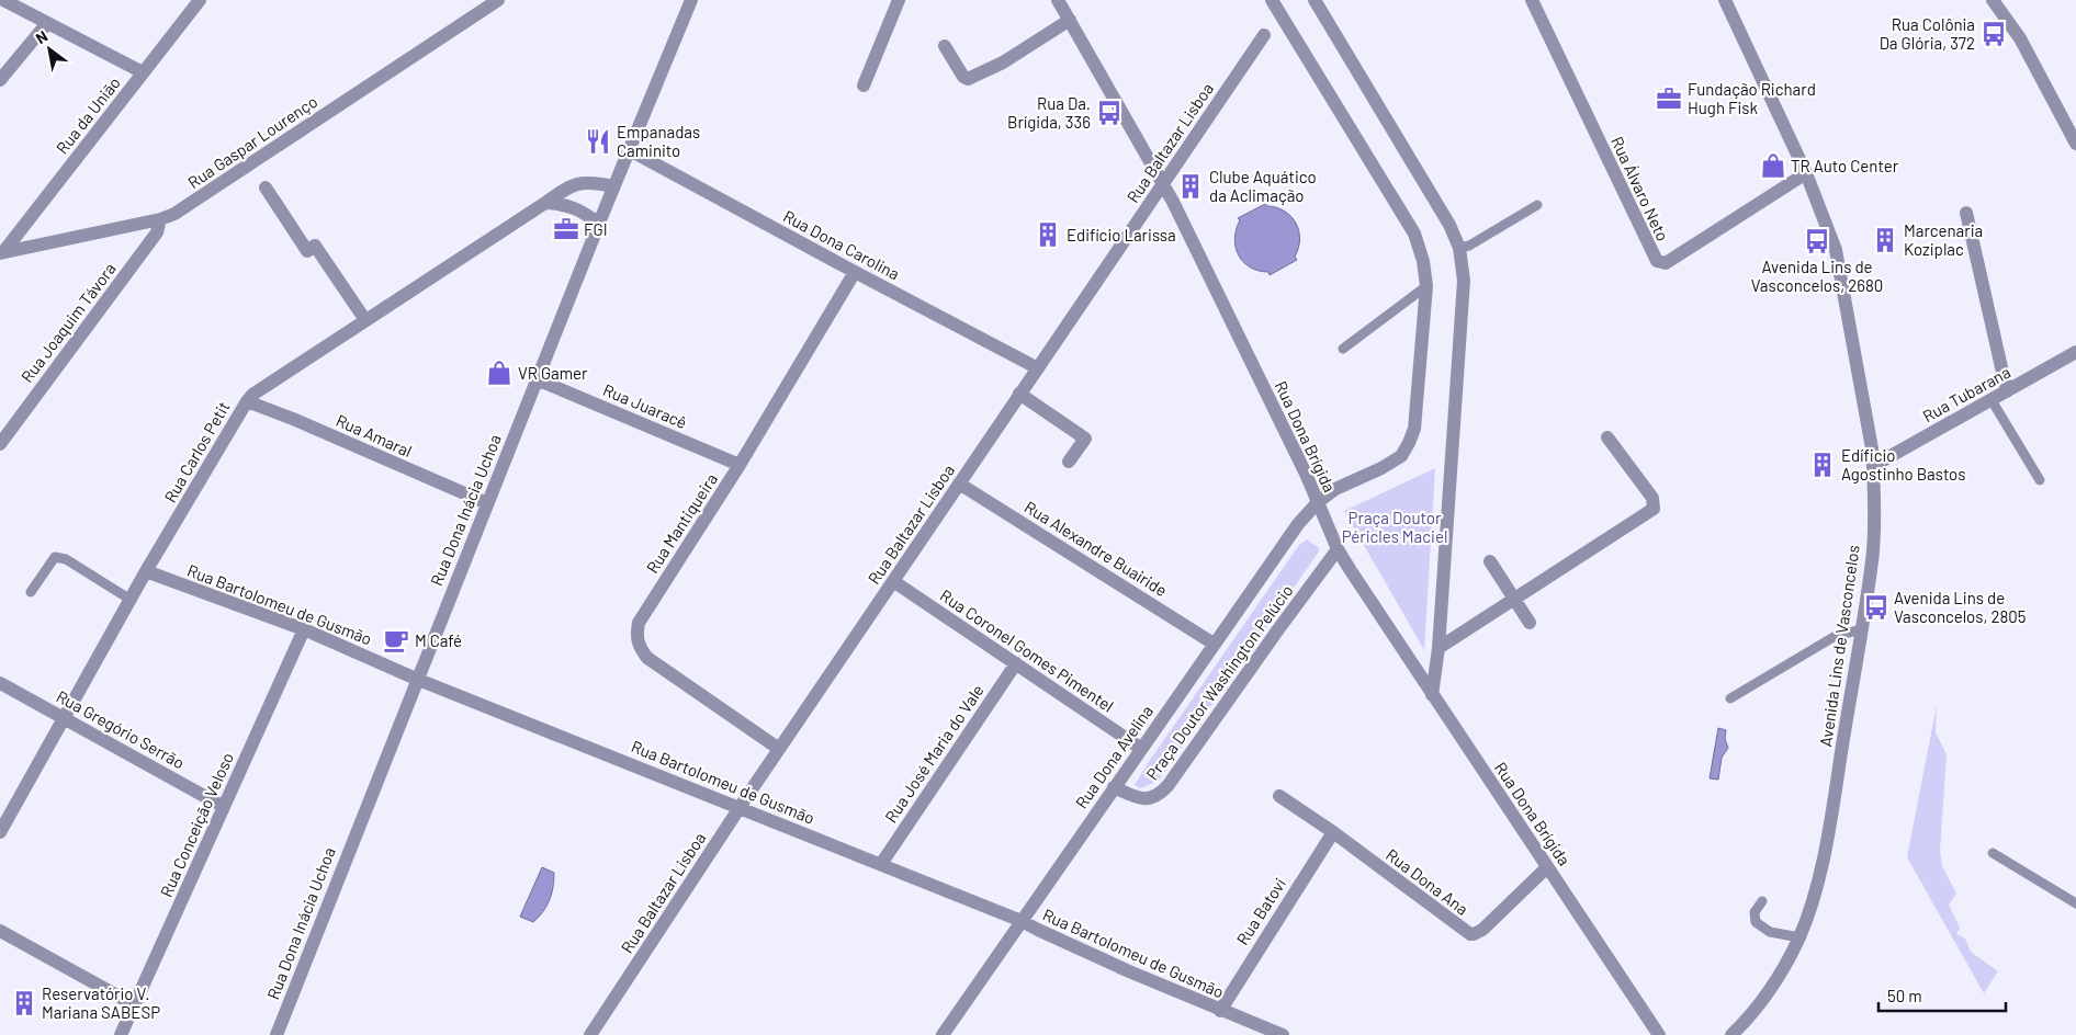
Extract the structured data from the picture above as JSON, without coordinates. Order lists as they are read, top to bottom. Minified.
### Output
{"streets":{"street":["Rua da União","Rua Gaspar Lourenço","Rua Baltazar Lisboa","Rua Álvaro Neto","Rua Dona Carolina","Rua Joaquim Távora","Rua Tubarana","Rua Juaracê","Rua Amaral","Rua Dona Brígida","Rua Carlos Petit","Rua Dona Inácia Uchoa","Rua Mantiqueira","Rua Alexandre Buairide","Rua Bartolomeu de Gusmão","Avenida Lins de Vasconcelos","Rua Coronel Gomes Pimentel","Praça Doutor Washington Pelúcio","Rua Gregório Serrão","Rua José Maria do Vale","Rua Dona Avelina","Rua Conceição Veloso","Rua Dona Ana","Rua Batovi"]},"crossings":[["Rua da União","Rua Gaspar Lourenço"],["Rua Gaspar Lourenço","Rua Joaquim Távora"],["Rua Baltazar Lisboa","Rua Dona Carolina"],["Rua Baltazar Lisboa","Rua Dona Brígida"],["Rua Baltazar Lisboa","Rua Mantiqueira"],["Rua Baltazar Lisboa","Rua Alexandre Buairide"],["Rua Baltazar Lisboa","Rua Bartolomeu de Gusmão"],["Rua Baltazar Lisboa","Rua Coronel Gomes Pimentel"],["Rua Álvaro Neto","Avenida Lins de Vasconcelos"],["Rua Dona Carolina","Rua Dona Inácia Uchoa"],["Rua Dona Carolina","Rua Mantiqueira"],["Rua Tubarana","Avenida Lins de Vasconcelos"],["Rua Juaracê","Rua Dona Inácia Uchoa"],["Rua Juaracê","Rua Mantiqueira"],["Rua Amaral","Rua Carlos Petit"],["Rua Amaral","Rua Dona Inácia Uchoa"],["Rua Dona Brígida","Praça Doutor Washington Pelúcio"],["Rua Dona Brígida","Rua Dona Avelina"],["Rua Dona Brígida","Rua Dona Ana"],["Rua Carlos Petit","Rua Dona Inácia Uchoa"],["Rua Carlos Petit","Rua Bartolomeu de Gusmão"],["Rua Carlos Petit","Rua Gregório Serrão"],["Rua Dona Inácia Uchoa","Rua Bartolomeu de Gusmão"],["Rua Alexandre Buairide","Rua Dona Avelina"],["Rua Bartolomeu de Gusmão","Rua José Maria do Vale"],["Rua Bartolomeu de Gusmão","Rua Dona Avelina"],["Rua Bartolomeu de Gusmão","Rua Conceição Veloso"],["Rua Bartolomeu de Gusmão","Rua Batovi"],["Rua Coronel Gomes Pimentel","Rua José Maria do Vale"],["Rua Coronel Gomes Pimentel","Rua Dona Avelina"],["Praça Doutor Washington Pelúcio","Rua Dona Avelina"],["Rua Gregório Serrão","Rua Conceição Veloso"],["Rua Dona Ana","Rua Batovi"]],"parks":["Praça Doutor Péricles Maciel"],"places":{"bus stop":["Rua Colônia Da Glória, 372","Rua Da. Brígida, 336","Avenida Lins de Vasconcelos, 2680","Avenida Lins de Vasconcelos, 2805"],"office":["Fundação Richard Hugh Fisk","FGI"],"restaurant":["Empanadas Caminito"],"shop":["TR Auto Center","VR Gamer"],"building":["Clube Aquático da Aclimação","Edifício Larissa","Marcenaria Koziplac","Edíficio Agostinho Bastos","Reservatório V. Mariana SABESP"],"cafe":["M Café"]},"scale_bar":"50 m","north":"top left"}
